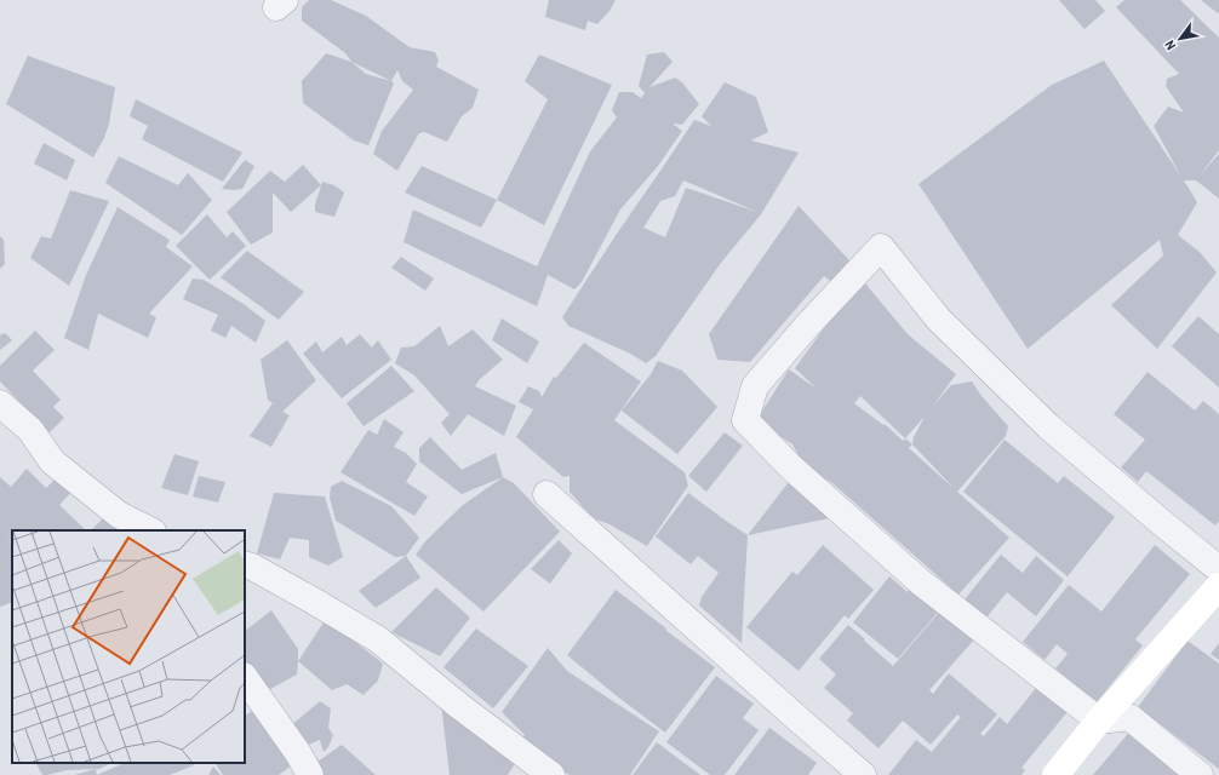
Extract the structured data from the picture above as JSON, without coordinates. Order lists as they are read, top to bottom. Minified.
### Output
{"north":"bottom left"}
